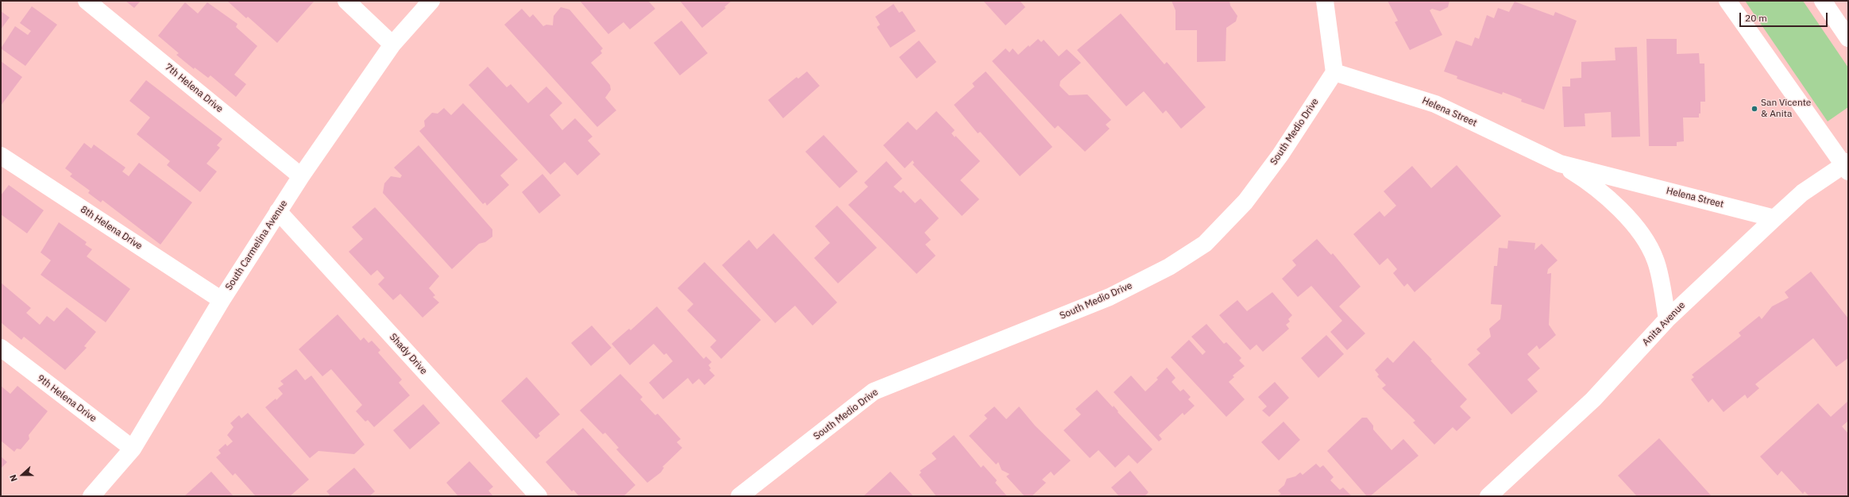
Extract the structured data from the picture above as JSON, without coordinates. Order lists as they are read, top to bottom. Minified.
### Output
{"streets":{"street":["7th Helena Drive","Helena Street","South Medio Drive","8th Helena Drive","South Carmelina Avenue","Anita Avenue","Shady Drive","9th Helena Drive"]},"crossings":[["7th Helena Drive","South Carmelina Avenue"],["Helena Street","South Medio Drive"],["Helena Street","Anita Avenue"],["8th Helena Drive","South Carmelina Avenue"],["South Carmelina Avenue","Shady Drive"],["South Carmelina Avenue","9th Helena Drive"]],"places":["San Vicente & Anita"],"scale_bar":"20 m","north":"left"}
